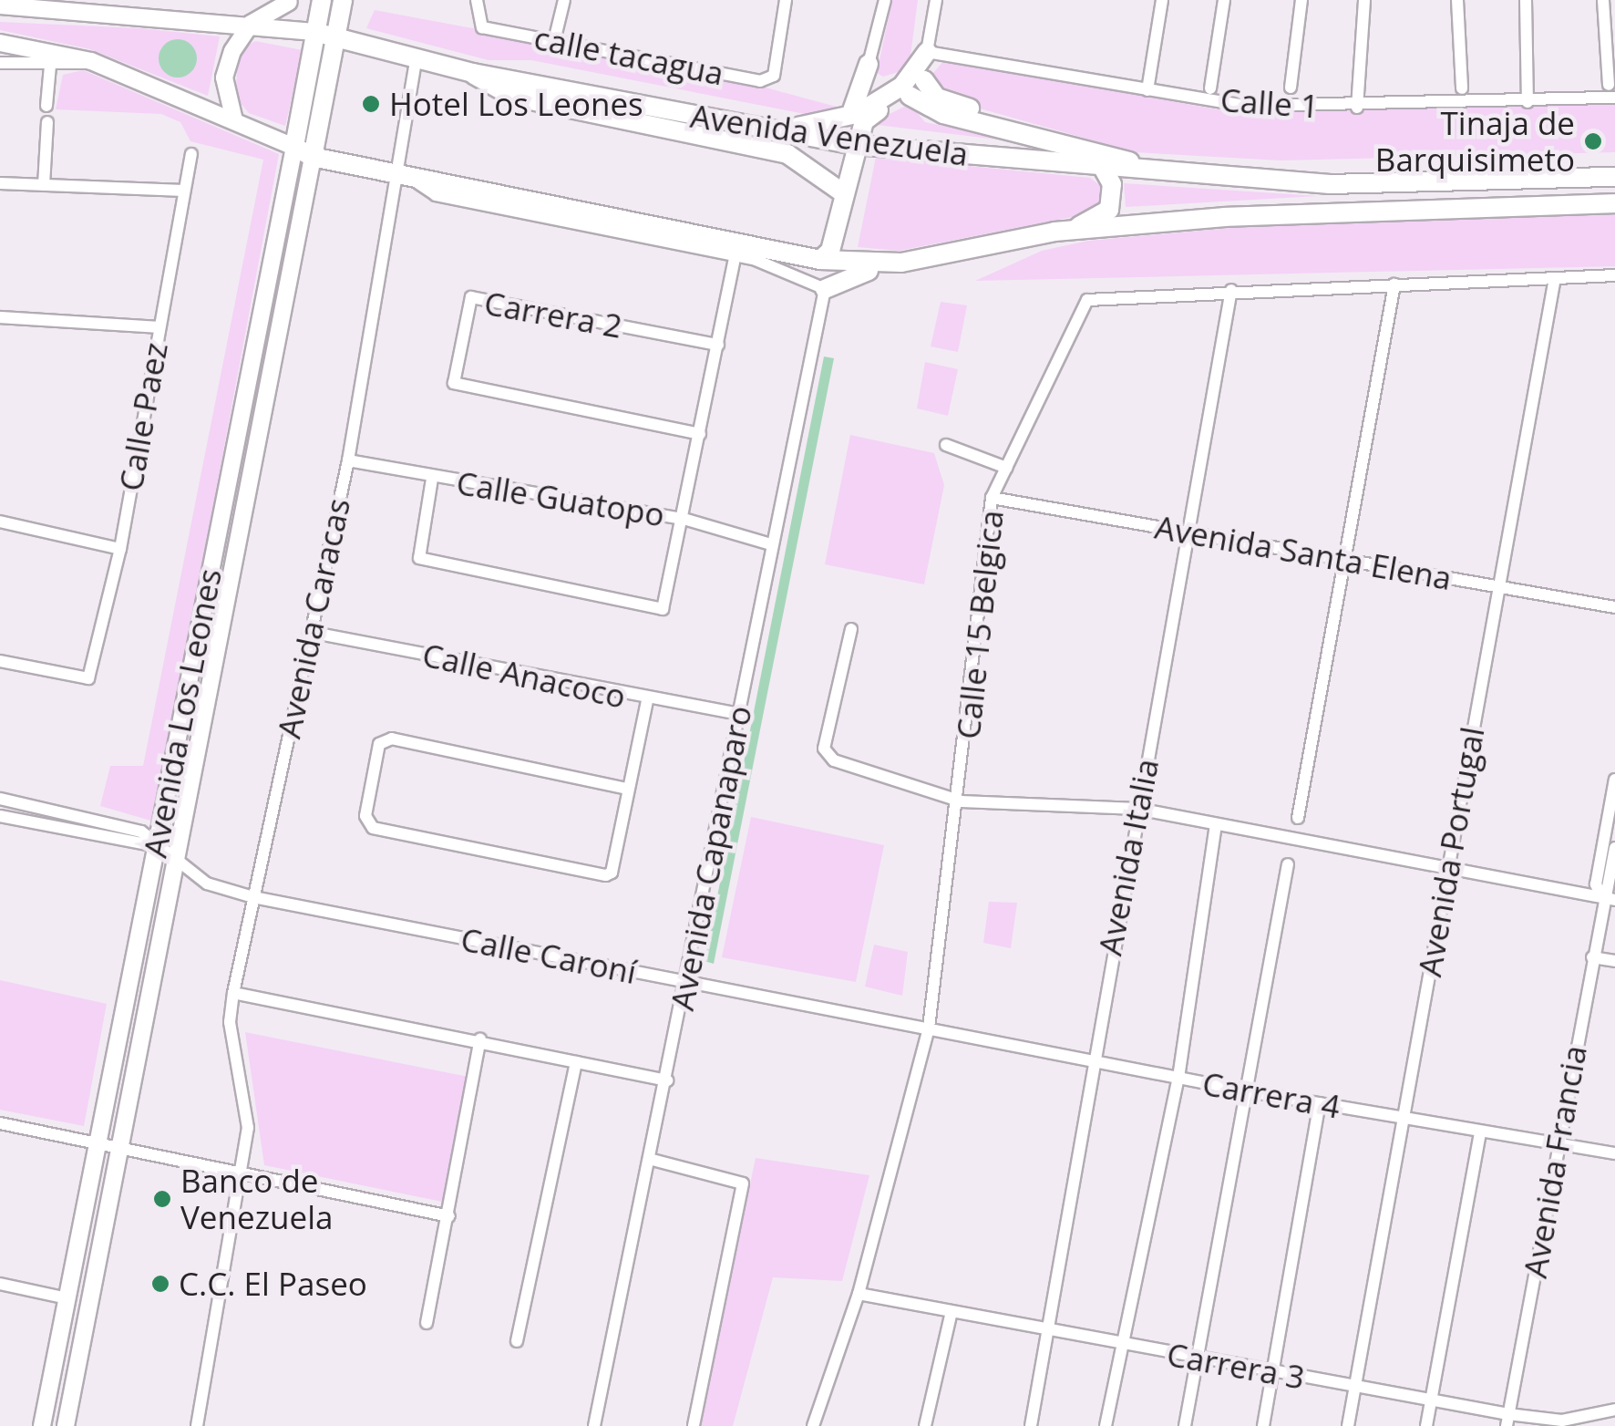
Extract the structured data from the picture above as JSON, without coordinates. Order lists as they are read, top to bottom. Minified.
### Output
{"streets":{"main road":["Avenida Venezuela","Avenida Los Leones"],"street":["calle tacagua","Calle 1","Carrera 2","Calle Paez","Calle Guatopo","Avenida Santa Elena","Avenida Caracas","Calle 15 Belgica","Calle Anacoco","Avenida Portugal","Avenida Italia","Avenida Capanaparo","Calle Caroní","Carrera 4","Avenida Francia","Carrera 3"]},"crossings":[["Avenida Venezuela","Avenida Caracas"],["Avenida Venezuela","Avenida Los Leones"],["Calle Guatopo","Avenida Caracas"],["Calle Guatopo","Avenida Capanaparo"],["Avenida Santa Elena","Calle 15 Belgica"],["Avenida Santa Elena","Avenida Portugal"],["Avenida Santa Elena","Avenida Italia"],["Avenida Caracas","Calle Anacoco"],["Avenida Caracas","Calle Caroní"],["Calle 15 Belgica","Avenida Portugal"],["Calle 15 Belgica","Avenida Italia"],["Calle 15 Belgica","Calle Caroní"],["Calle 15 Belgica","Carrera 4"],["Calle 15 Belgica","Carrera 3"],["Calle Anacoco","Avenida Capanaparo"],["Avenida Los Leones","Calle Caroní"],["Avenida Portugal","Carrera 4"],["Avenida Portugal","Carrera 3"],["Avenida Italia","Carrera 4"],["Avenida Italia","Carrera 3"],["Avenida Capanaparo","Calle Caroní"],["Calle Caroní","Carrera 4"],["Carrera 4","Avenida Francia"],["Avenida Francia","Carrera 3"]],"places":["Hotel Los Leones","Tinaja de Barquisimeto","Banco de Venezuela","C.C. El Paseo"]}
